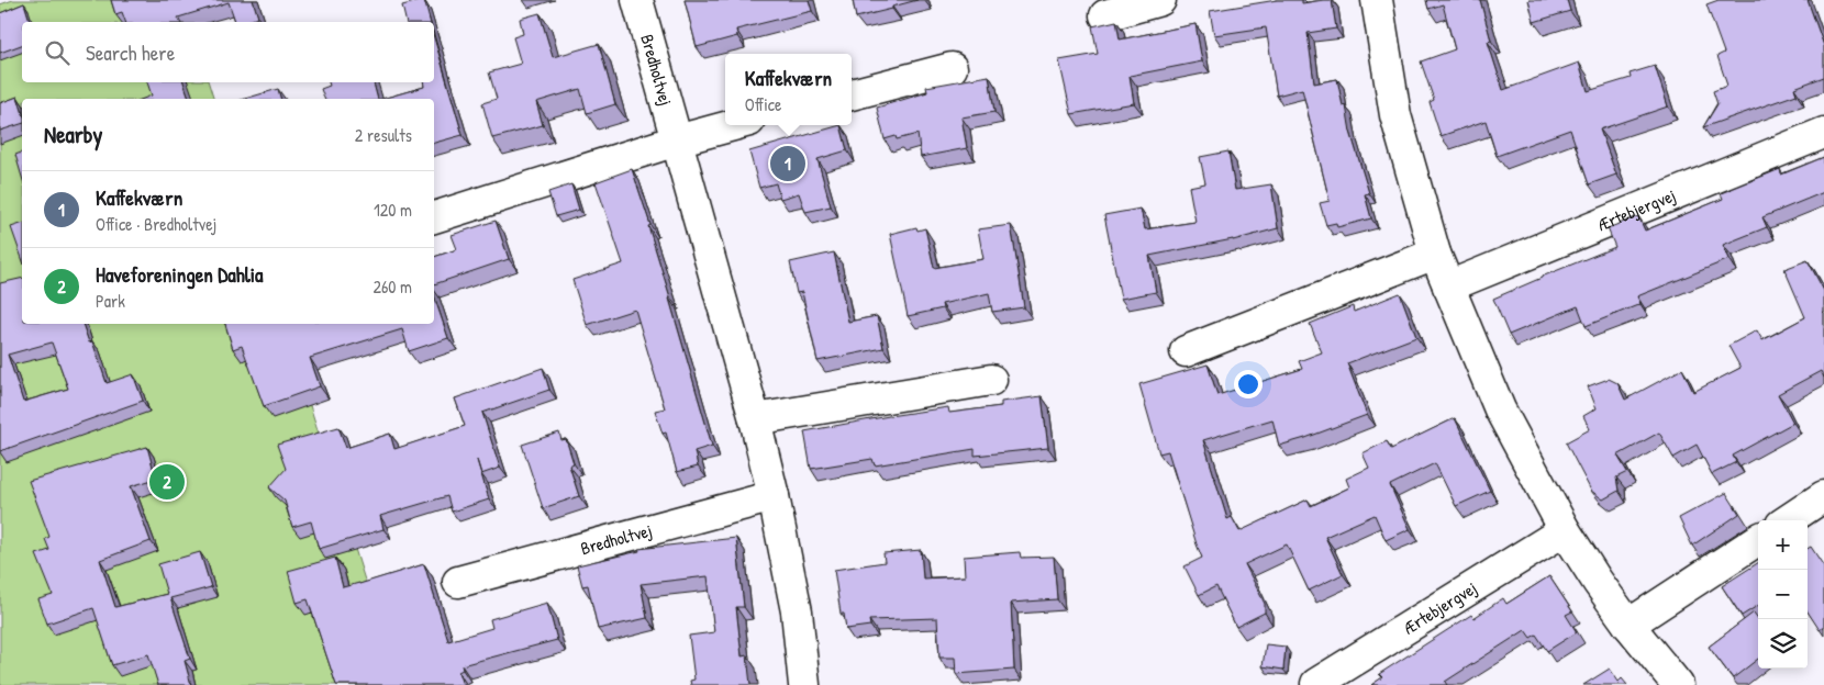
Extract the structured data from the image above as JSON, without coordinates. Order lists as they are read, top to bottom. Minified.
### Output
{"streets":{"street":["Bredholtvej","Ærtebjergvej"]},"page":{"search":"Search here","popup":["Kaffekværn","Office"],"heading":["Nearby","2 results"],"pins":["1","2"],"list":[{"mark":"1","name":"Kaffekværn","note":"Office · Bredholtvej","value":"120 m"},{"mark":"2","name":"Haveforeningen Dahlia","note":"Park","value":"260 m"}],"map_buttons":["+","−"]}}
